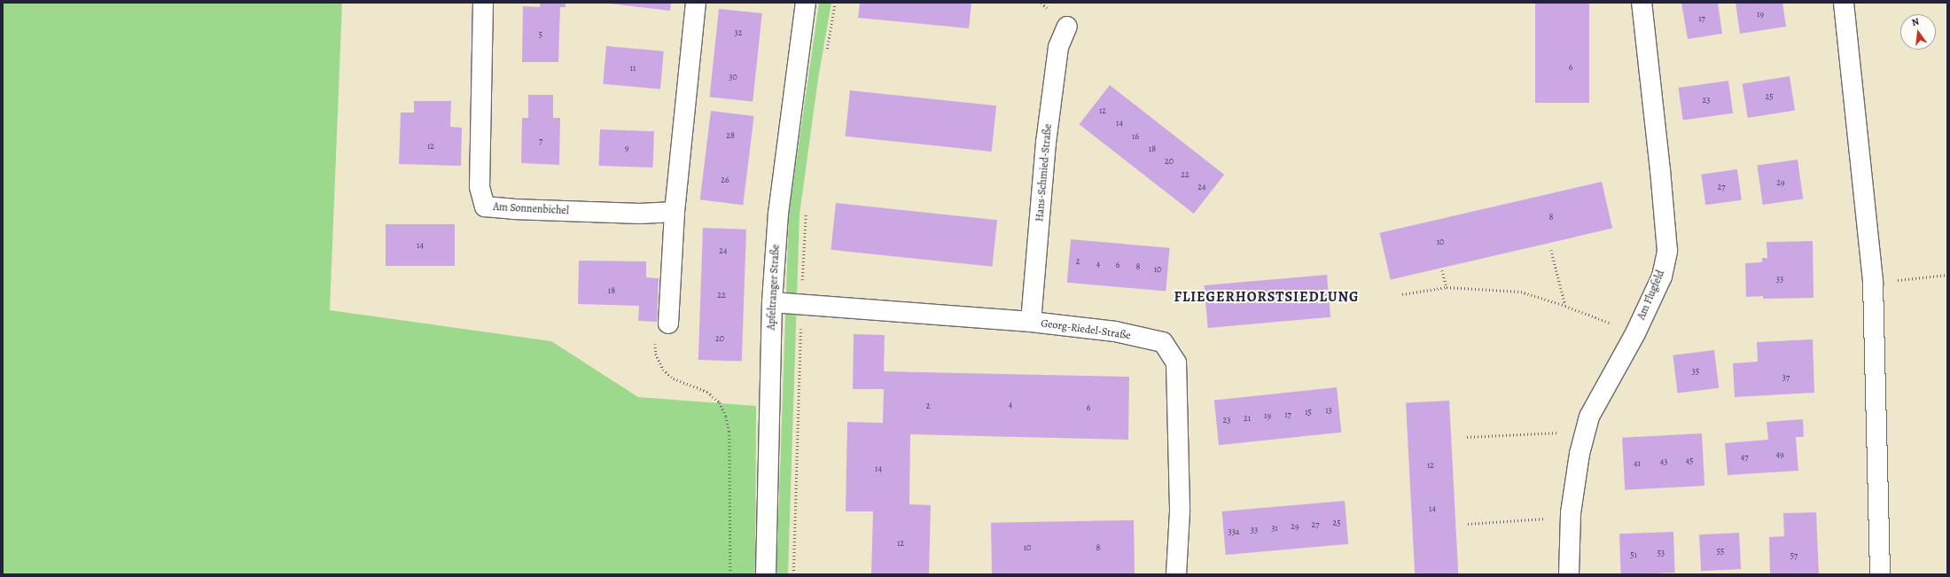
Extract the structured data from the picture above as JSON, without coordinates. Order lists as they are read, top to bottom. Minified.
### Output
{"streets":{"street":["Hans-Schmied-Straße","Am Sonnenbichel","Apfeltranger Straße","Am Flugfeld","Georg-Riedel-Straße"]},"crossings":[["Hans-Schmied-Straße","Georg-Riedel-Straße"],["Apfeltranger Straße","Georg-Riedel-Straße"]],"districts":["FLIEGERHORSTSIEDLUNG"],"house_numbers":["19","17","32","5","6","11","30","25","23","12","14","28","16","7","12","9","18","20","22","26","29","24","27","8","10","14","24","2","4","6","8","10","33","18","22","20","35","37","4","2","6","13","15","17","19","21","23","49","47","45","43","41","12","14","14","25","27","29","31","33","33a","12","10","8","55","53","51","57"],"north":"top"}
